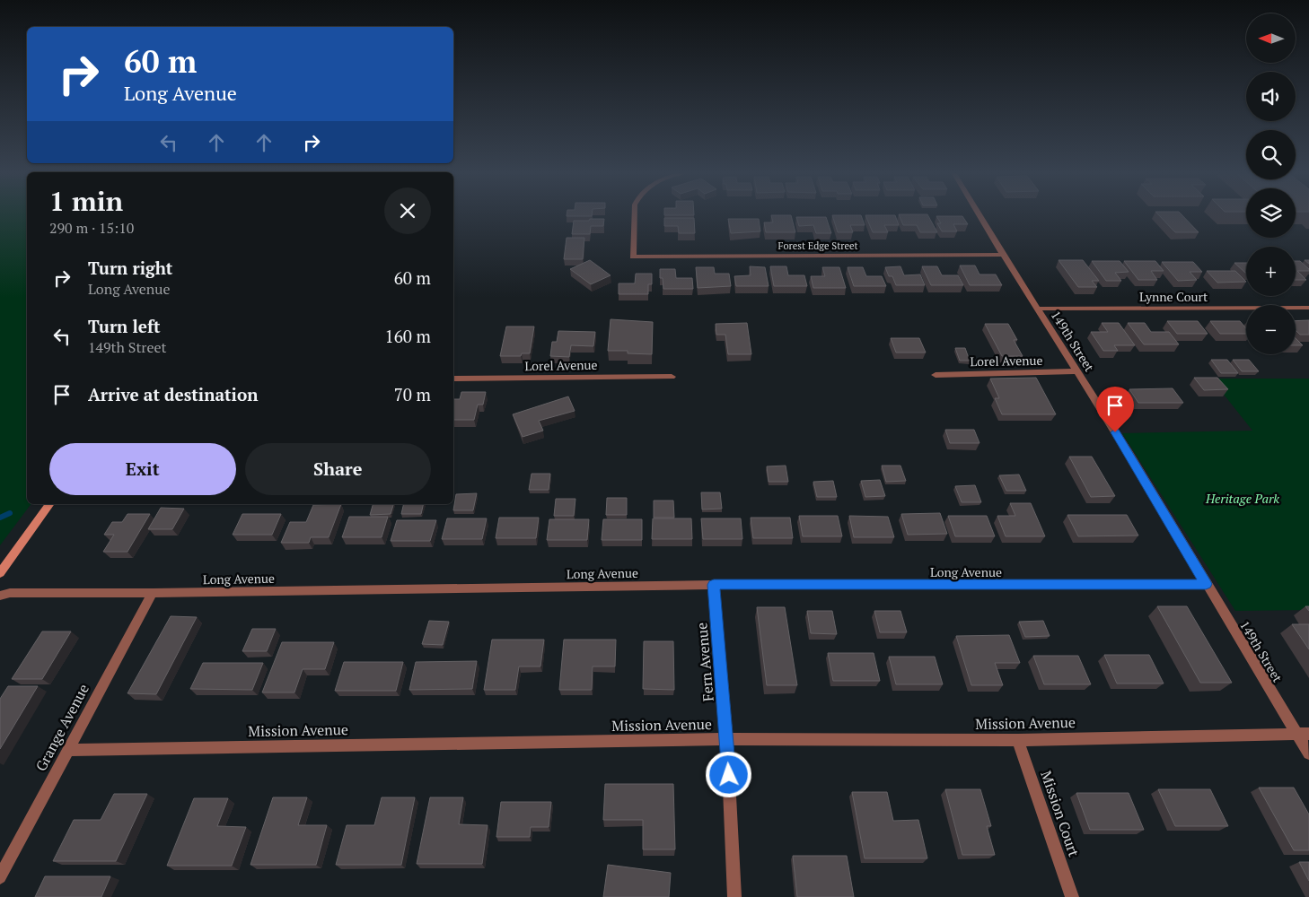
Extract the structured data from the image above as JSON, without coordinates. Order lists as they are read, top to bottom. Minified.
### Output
{"streets":{"street":["Forest Edge Street","Lynne Court","149th Street","Lorel Avenue","Long Avenue","Fern Avenue","Mission Avenue","Grange Avenue","Mission Court"]},"crossings":[["Forest Edge Street","149th Street"],["Lynne Court","149th Street"],["149th Street","Lorel Avenue"],["149th Street","Long Avenue"],["149th Street","Mission Avenue"],["Long Avenue","Fern Avenue"],["Long Avenue","Grange Avenue"],["Fern Avenue","Mission Avenue"],["Mission Avenue","Grange Avenue"],["Mission Avenue","Mission Court"]],"parks":["Heritage Park"],"north":"left","page":{"map_buttons":["+","−"],"turn":["60 m","Long Avenue"],"heading":["1 min","290 m · 15:10"],"list":[{"name":"Turn right","note":"Long Avenue","value":"60 m"},{"name":"Turn left","note":"149th Street","value":"160 m"},{"name":"Arrive at destination","value":"70 m"}],"buttons":["Exit","Share"]}}
